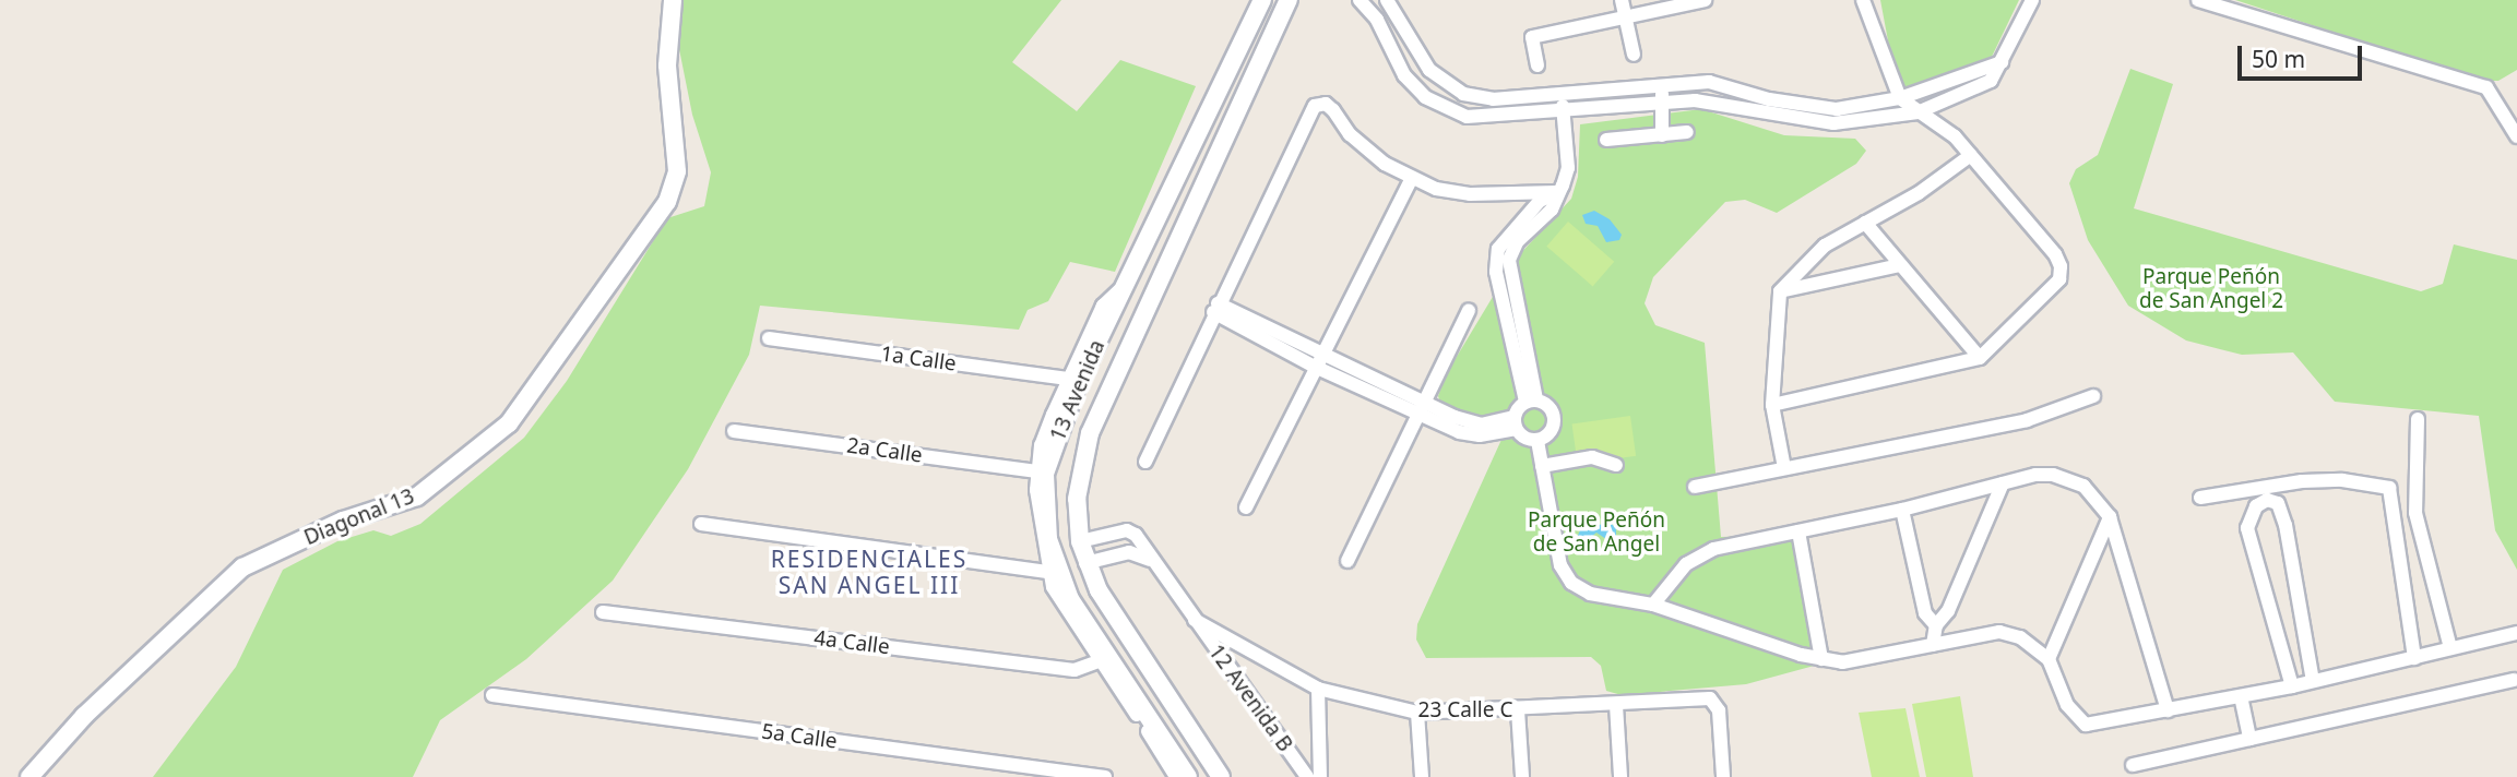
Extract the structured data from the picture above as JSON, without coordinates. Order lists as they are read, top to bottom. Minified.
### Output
{"streets":{"street":["1a Calle","13 Avenida","2a Calle","Diagonal 13","4a Calle","12 Avenida B","23 Calle C","5a Calle"]},"crossings":[["13 Avenida","12 Avenida B"],["12 Avenida B","23 Calle C"]],"districts":["RESIDENCIALES SAN ANGEL III"],"parks":["Parque Peñón de San Angel 2","Parque Peñón de San Angel"],"scale_bar":"50 m"}
